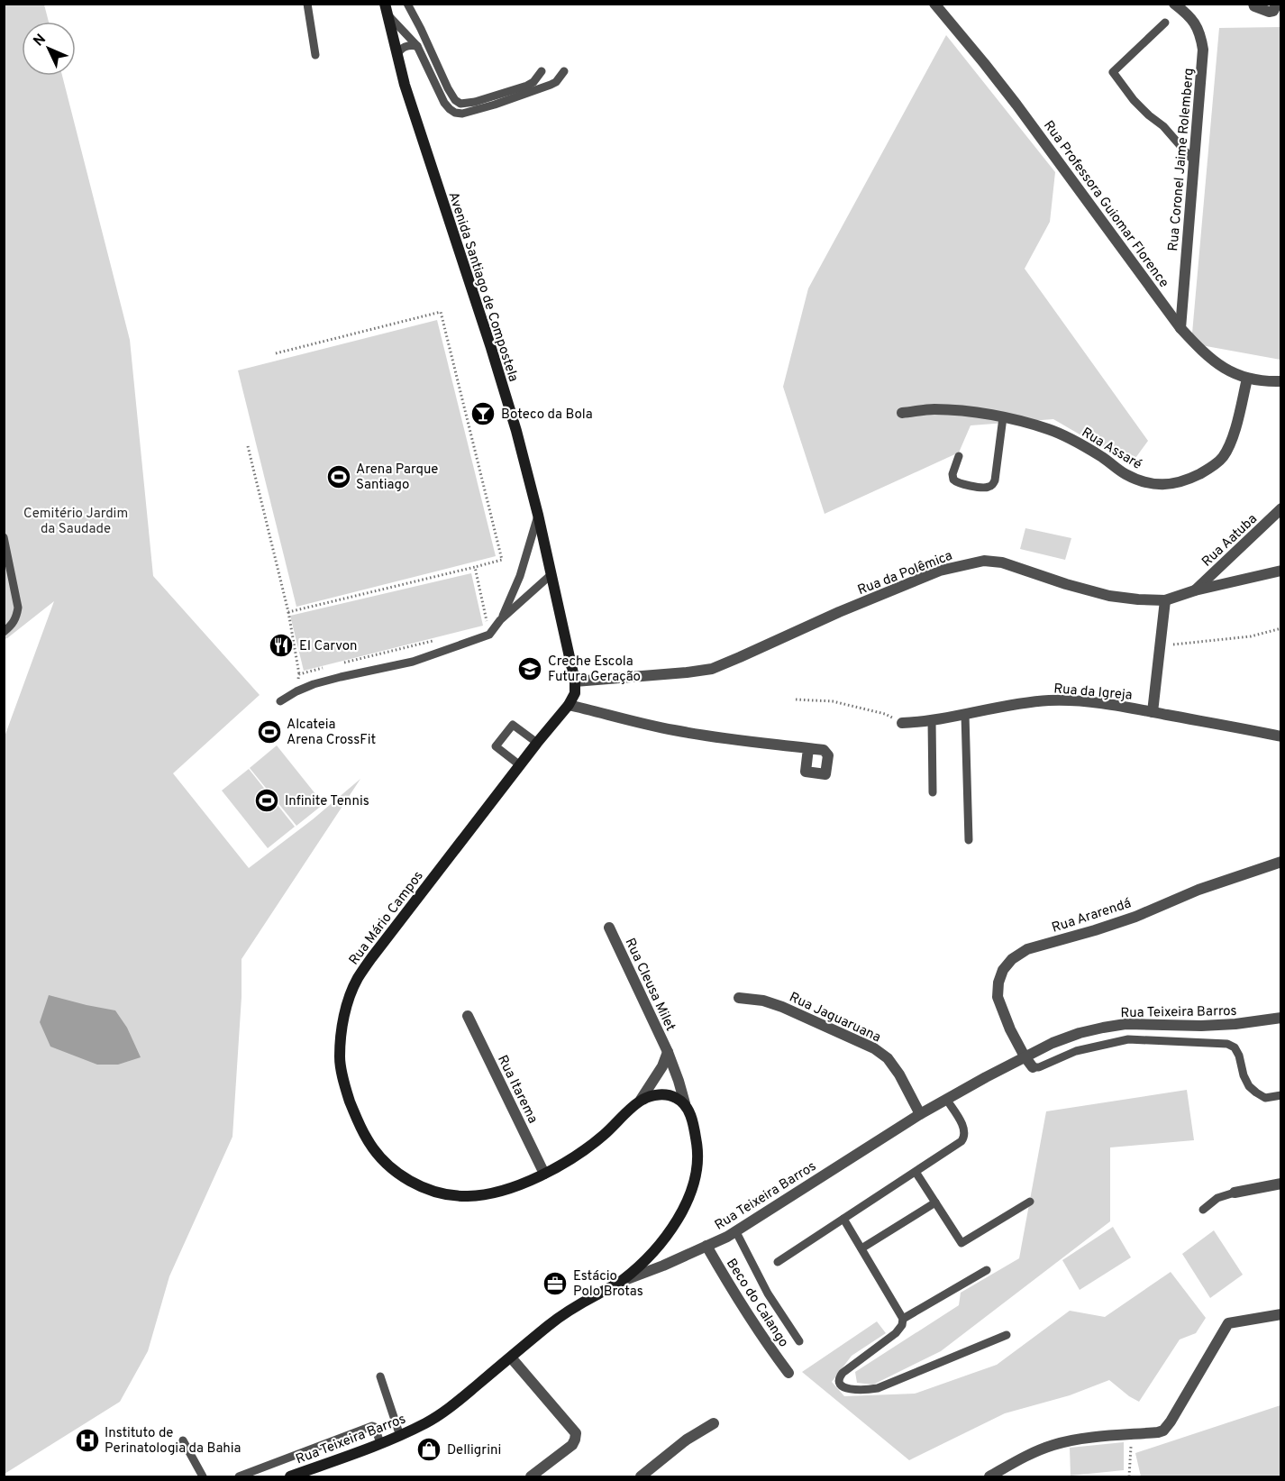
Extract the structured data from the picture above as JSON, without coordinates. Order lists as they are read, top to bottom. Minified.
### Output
{"streets":{"main road":["Avenida Santiago de Compostela","Rua Mário Campos","Rua Cleusa Milet","Rua Teixeira Barros"],"street":["Rua Coronel Jaime Rolemberg","Rua Professora Guiomar Florence","Rua Assaré","Rua Aatuba","Rua da Polêmica","Rua da Igreja","Rua Ararendá","Rua Jaguaruana","Rua Itarema","Beco do Calango"]},"crossings":[["Rua Coronel Jaime Rolemberg","Rua Professora Guiomar Florence"],["Rua Professora Guiomar Florence","Rua Assaré"],["Avenida Santiago de Compostela","Rua da Polêmica"],["Avenida Santiago de Compostela","Rua Mário Campos"],["Rua Aatuba","Rua da Polêmica"],["Rua Ararendá","Rua Teixeira Barros"],["Rua Mário Campos","Rua Cleusa Milet"],["Rua Mário Campos","Rua Itarema"],["Rua Cleusa Milet","Rua Teixeira Barros"],["Rua Teixeira Barros","Rua Jaguaruana"],["Rua Teixeira Barros","Beco do Calango"]],"parks":["Cemitério Jardim da Saudade"],"places":{"bar":["Boteco da Bola"],"sports":["Arena Parque Santiago","Alcateia Arena CrossFit","Infinite Tennis"],"restaurant":["El Carvon"],"school or university":["Creche Escola Futura Geração"],"office":["Estácio Polo Brotas"],"hospital":["Instituto de Perinatologia da Bahia"],"shop":["Delligrini"]},"north":"top left"}
